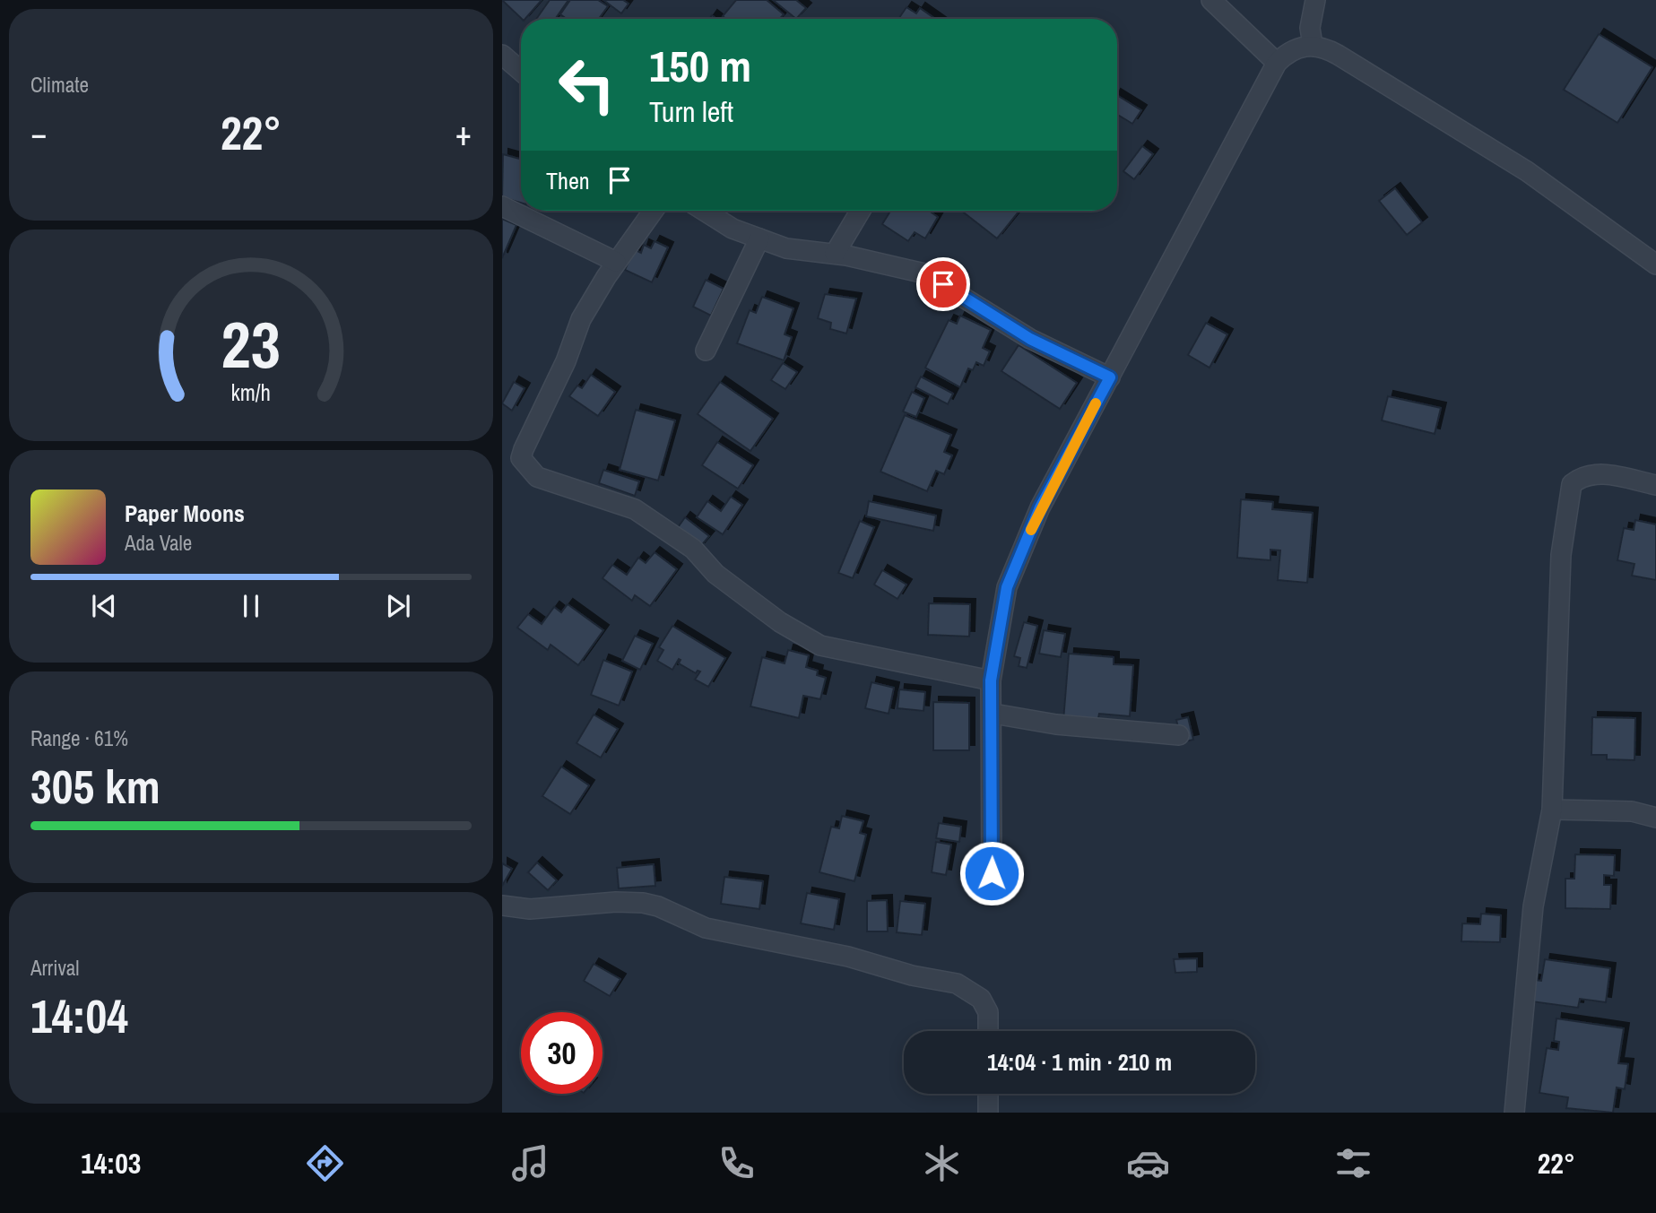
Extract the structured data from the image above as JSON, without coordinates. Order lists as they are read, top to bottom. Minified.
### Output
{"page":{"tile":["Climate",["Range · 61%","305 km"],["Arrival","14:04"]],"turn":["150 m","Turn left"],"heat":["−","22°","+"],"then":"Then","song":["Paper Moons","Ada Vale"],"limit":"30","trip":"14:04 · 1 min · 210 m","tabs":["14:03","22°"],"gauge":["23","km/h"]}}
